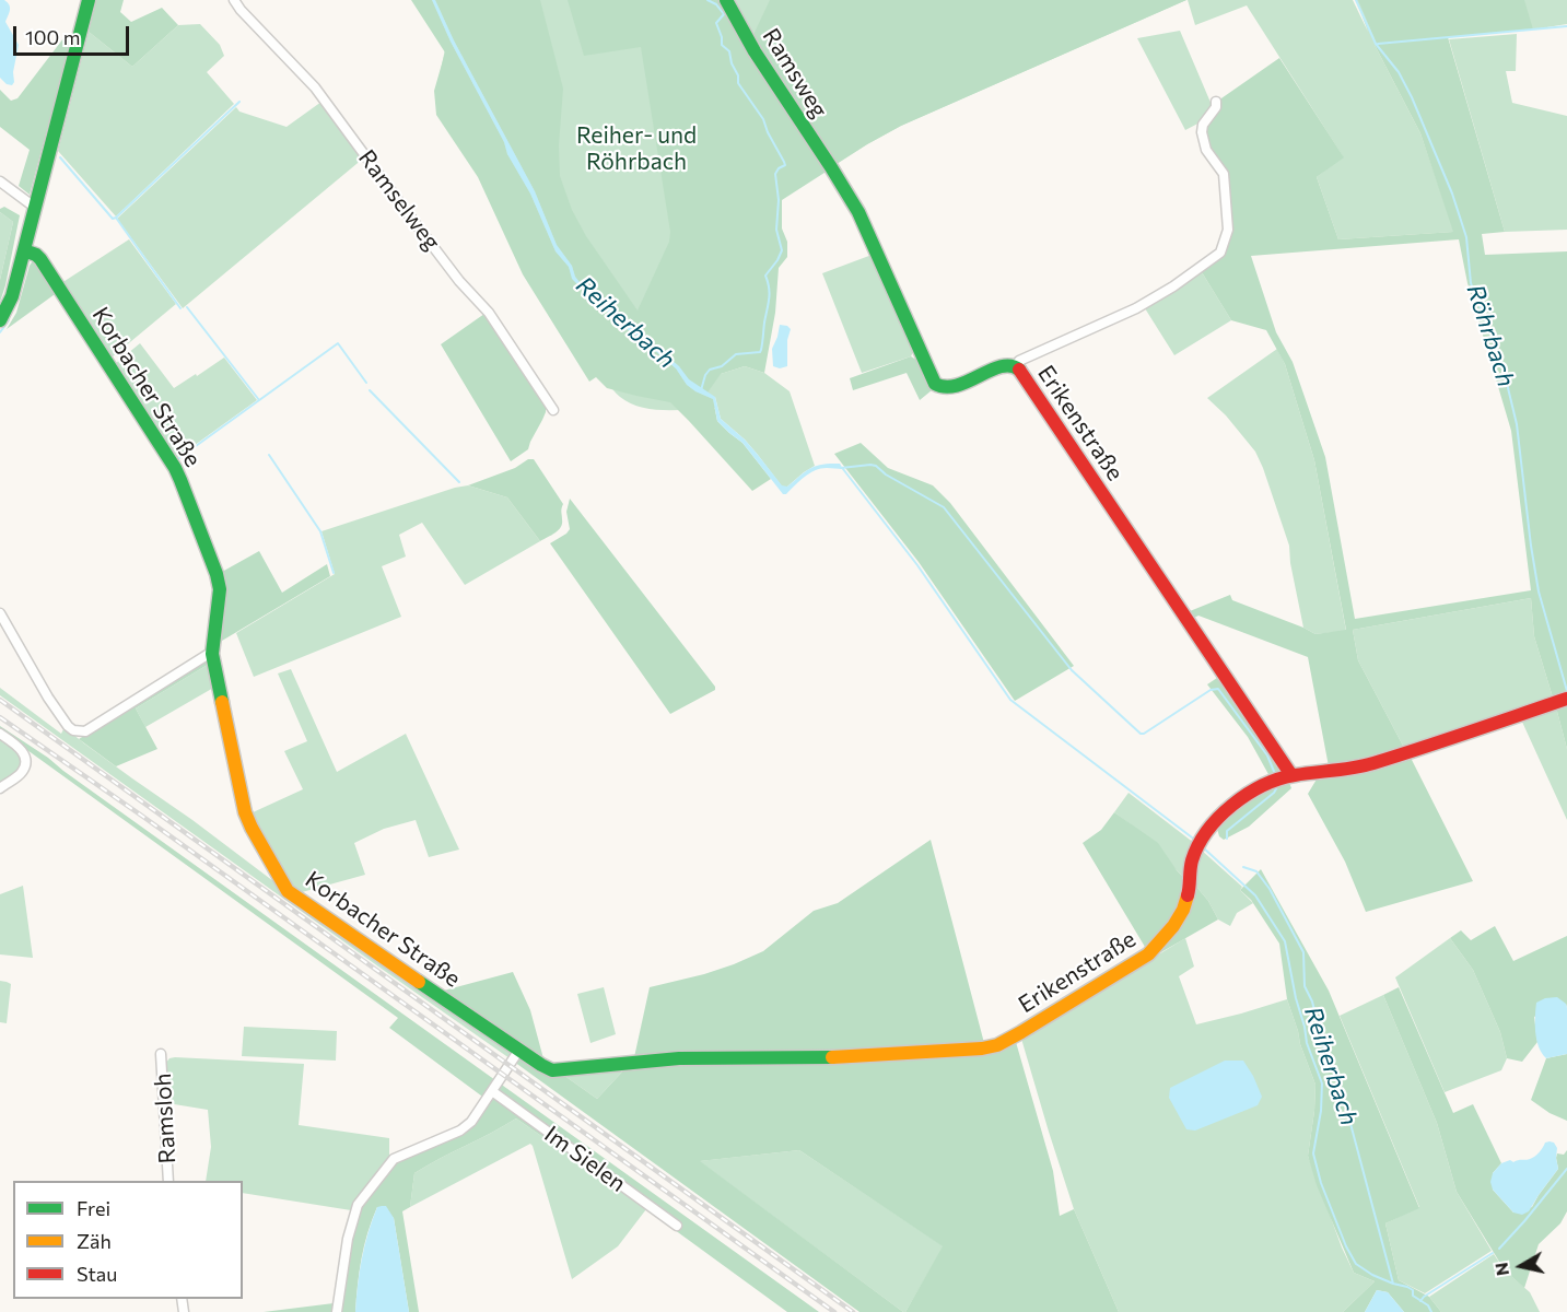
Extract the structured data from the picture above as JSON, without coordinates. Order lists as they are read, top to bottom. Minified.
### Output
{"streets":{"street":["Ramsweg","Ramselweg","Korbacher Straße","Erikenstraße","Ramsloh","Im Sielen"]},"crossings":[["Ramsweg","Erikenstraße"],["Korbacher Straße","Erikenstraße"]],"water":["Reiherbach","Röhrbach"],"parks":["Reiher- und Röhrbach"],"legend":["Frei","Zäh","Stau"],"scale_bar":"100 m","north":"left"}
